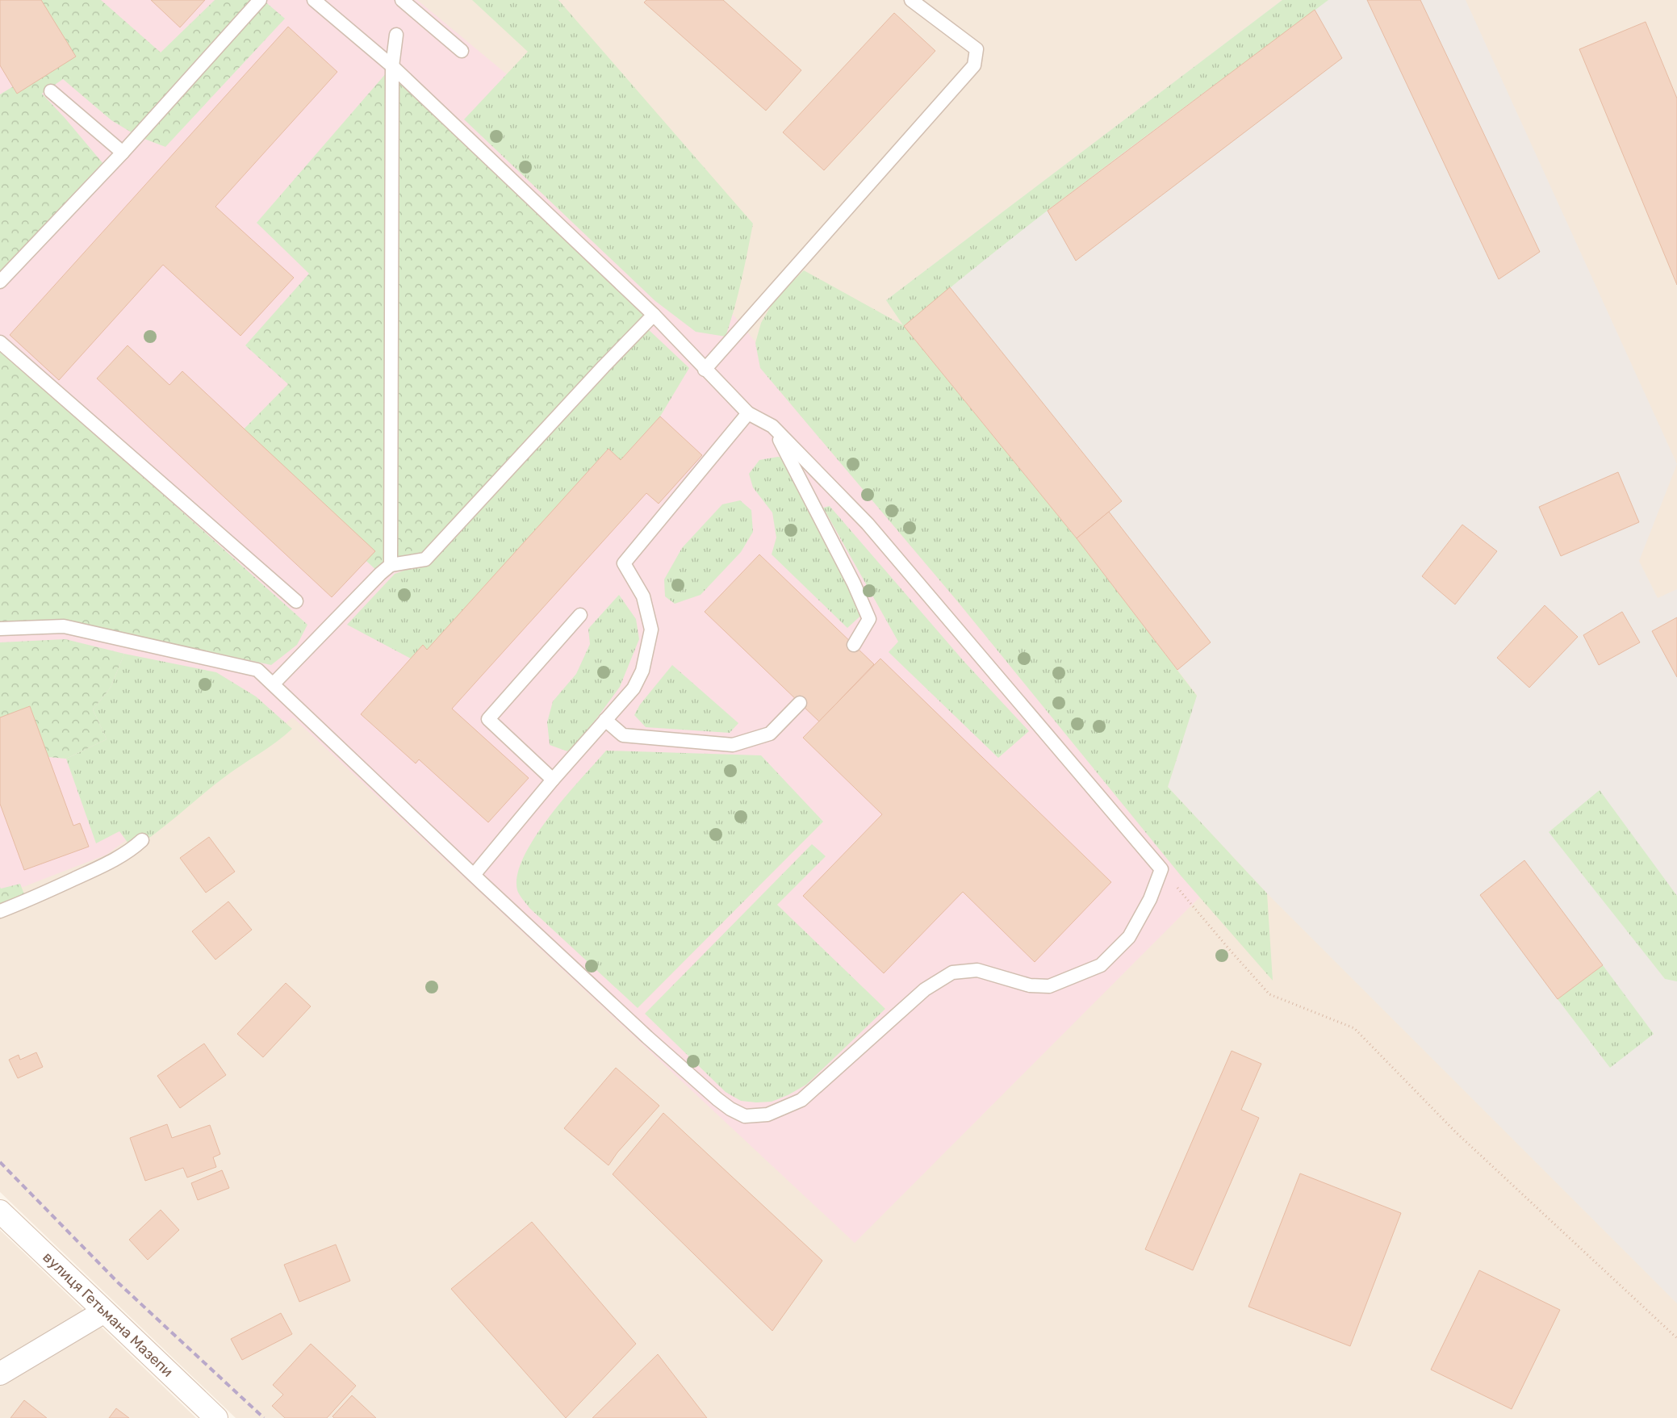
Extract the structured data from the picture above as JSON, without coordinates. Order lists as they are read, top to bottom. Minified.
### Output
{"streets":{"main road":["вулиця Гетьмана Мазепи"]}}
